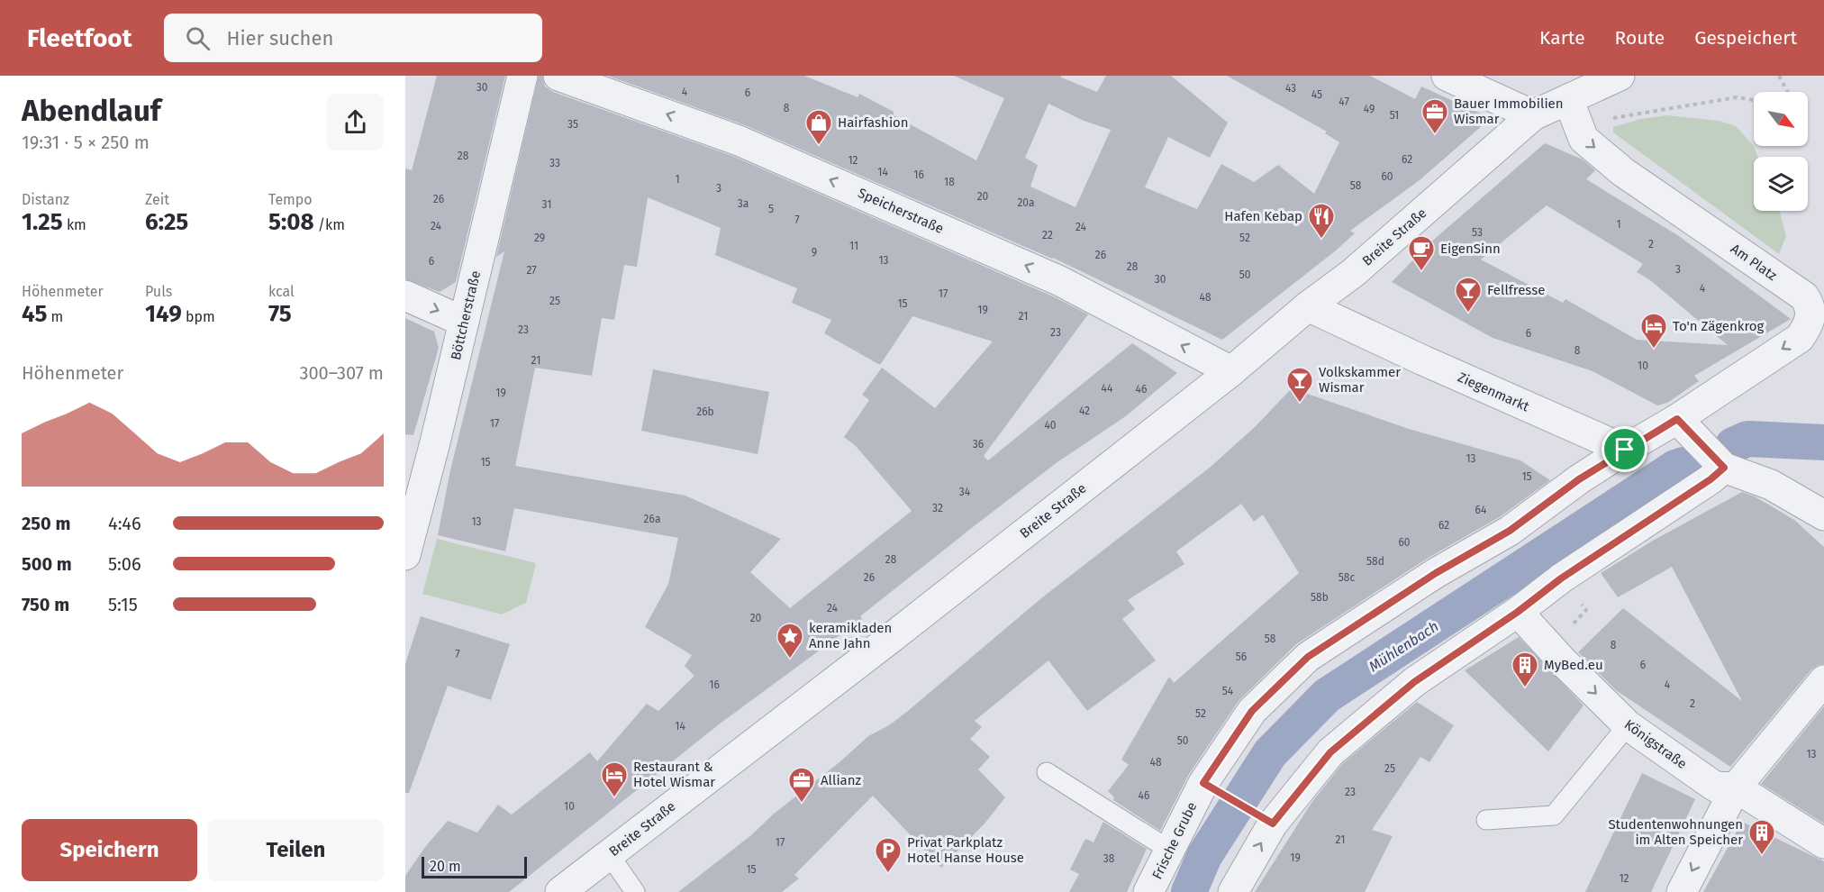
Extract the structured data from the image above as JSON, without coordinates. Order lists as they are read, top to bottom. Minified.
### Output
{"streets":{"street":["Speicherstraße","Breite Straße","Am Platz","Böttcherstraße","Ziegenmarkt","Königstraße","Frische Grube"]},"crossings":[["Speicherstraße","Breite Straße"],["Breite Straße","Am Platz"],["Breite Straße","Ziegenmarkt"],["Ziegenmarkt","Frische Grube"]],"one_way":["Speicherstraße","Königstraße"],"water":["Mühlenbach"],"places":{"office":["Bauer Immobilien Wismar","Allianz"],"shop":["Hairfashion"],"restaurant":["Hafen Kebap"],"cafe":["EigenSinn"],"bar":["Fellfresse","Volkskammer Wismar"],"hotel":["To'n Zägenkrog","Restaurant & Hotel Wismar"],"place":["keramikladen Anne Jahn"],"building":["MyBed.eu","Studentenwohnungen im Alten Speicher"],"parking":["Privat Parkplatz Hotel Hanse House"]},"house_numbers":["30","43","4","6","45","47","8","49","51","35","28","62","12","33","14","16","60","1","18","58","3","20","26","20a","3a","31","5","7","1","24","24","53","22","29","52","2","11","9","26","13","6","28","3","27","50","30","4","17","48","25","15","19","21","23","23","6","8","21","10","44","46","19","42","26b","17","40","36","13","15","15","34","32","64","26a","13","62","60","28","58d","26","58c","58b","24","20","58","8","7","56","6","16","4","54","2","52","14","50","13","48","25","23","46","10","21","17","19","38","15","12"],"scale_bar":"20 m","north":"bottom right","page":{"header":"Fleetfoot","search":"Hier suchen","nav":["Karte","Route","Gespeichert"],"heading":["Abendlauf","19:31 · 5 × 250 m"],"stats":[["Distanz","1.25 km"],["Zeit","6:25"],["Tempo","5:08 /km"],["Höhenmeter","45 m"],["Puls","149 bpm"],["kcal","75"]],"chart":["Höhenmeter","300–307 m"],"list":[{"name":"250 m","note":"4:46"},{"name":"500 m","note":"5:06"},{"name":"750 m","note":"5:15"}],"buttons":["Speichern","Teilen"],"scale":"20 m"}}
